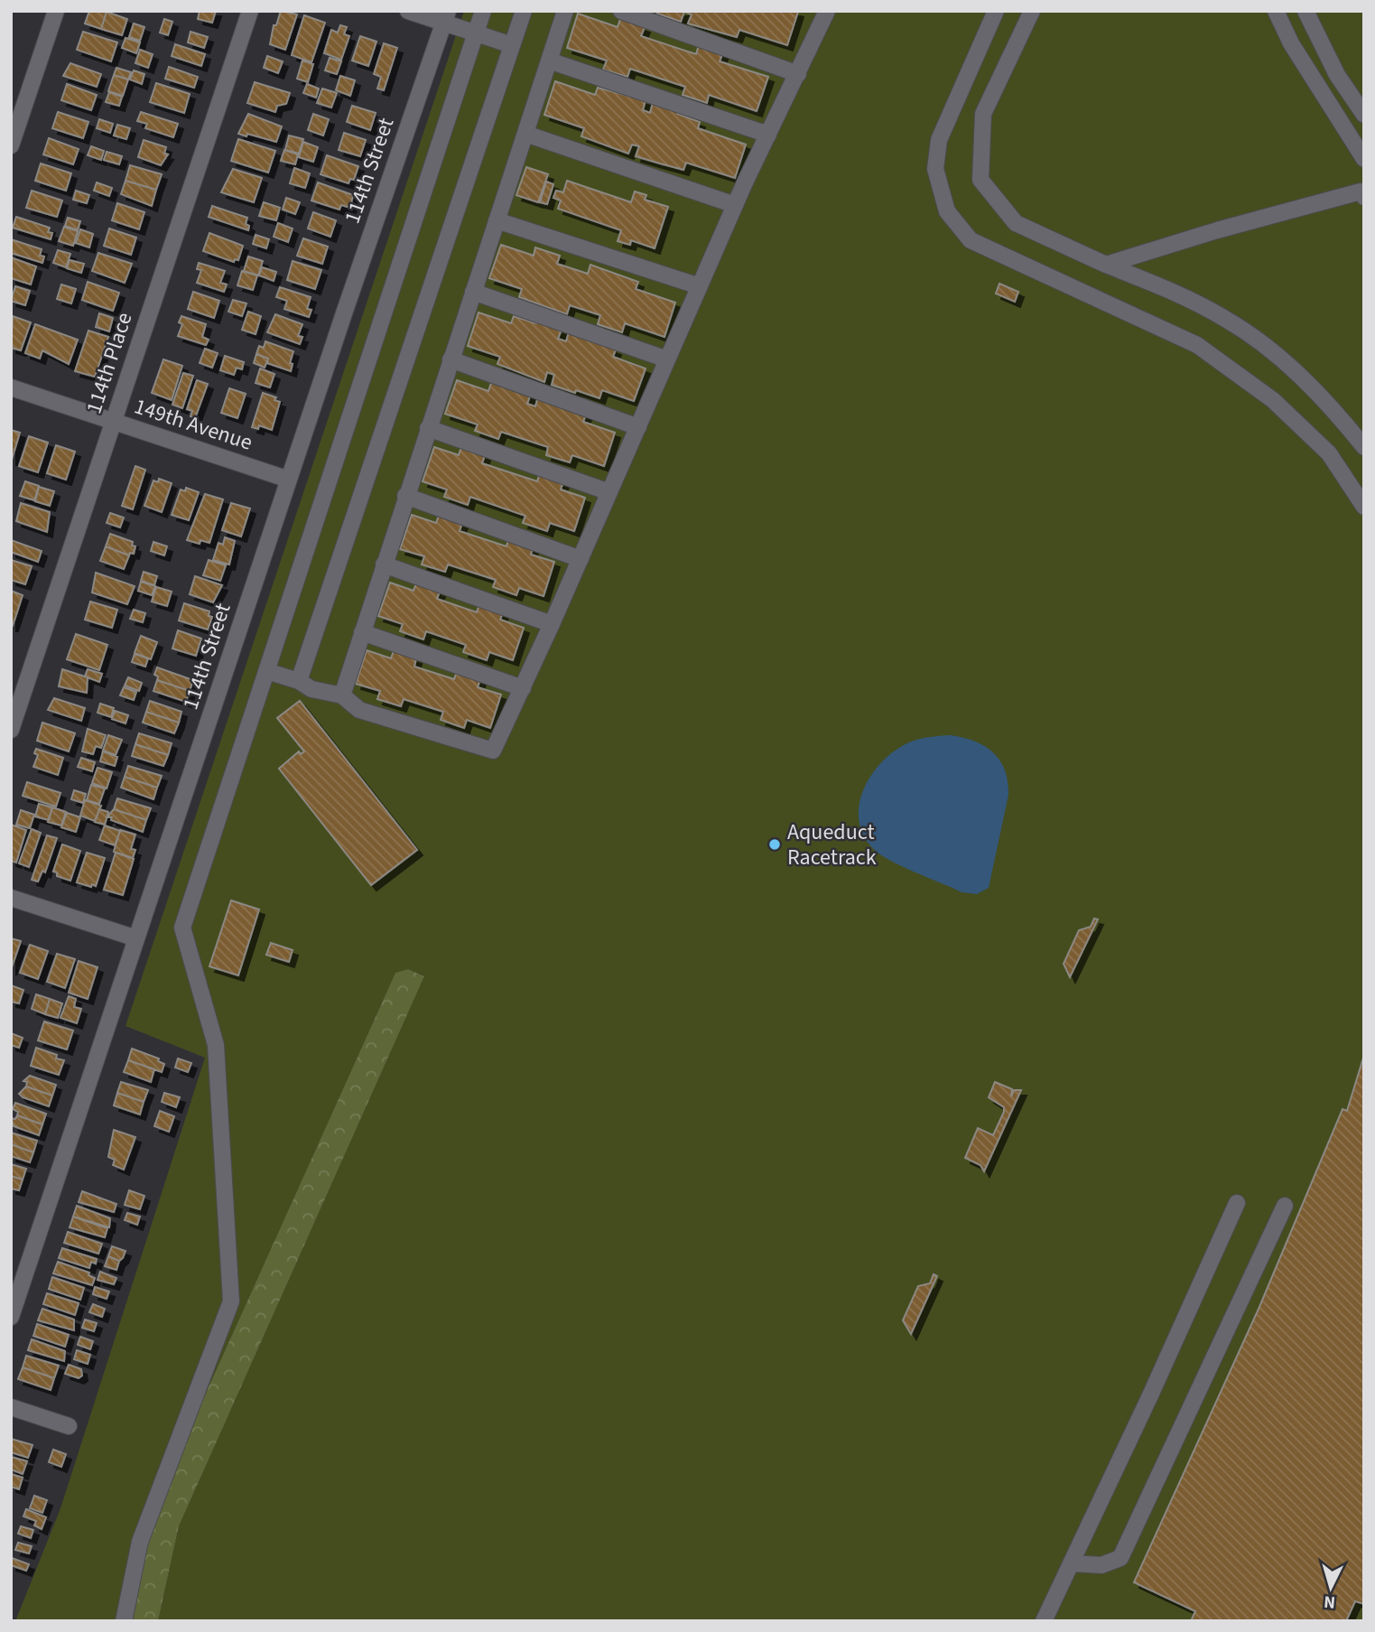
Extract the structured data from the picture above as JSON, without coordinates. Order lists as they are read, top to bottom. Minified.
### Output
{"streets":{"street":["114th Street","114th Place","149th Avenue"]},"crossings":[["114th Street","149th Avenue"],["114th Place","149th Avenue"]],"places":["Aqueduct Racetrack"],"north":"bottom"}
